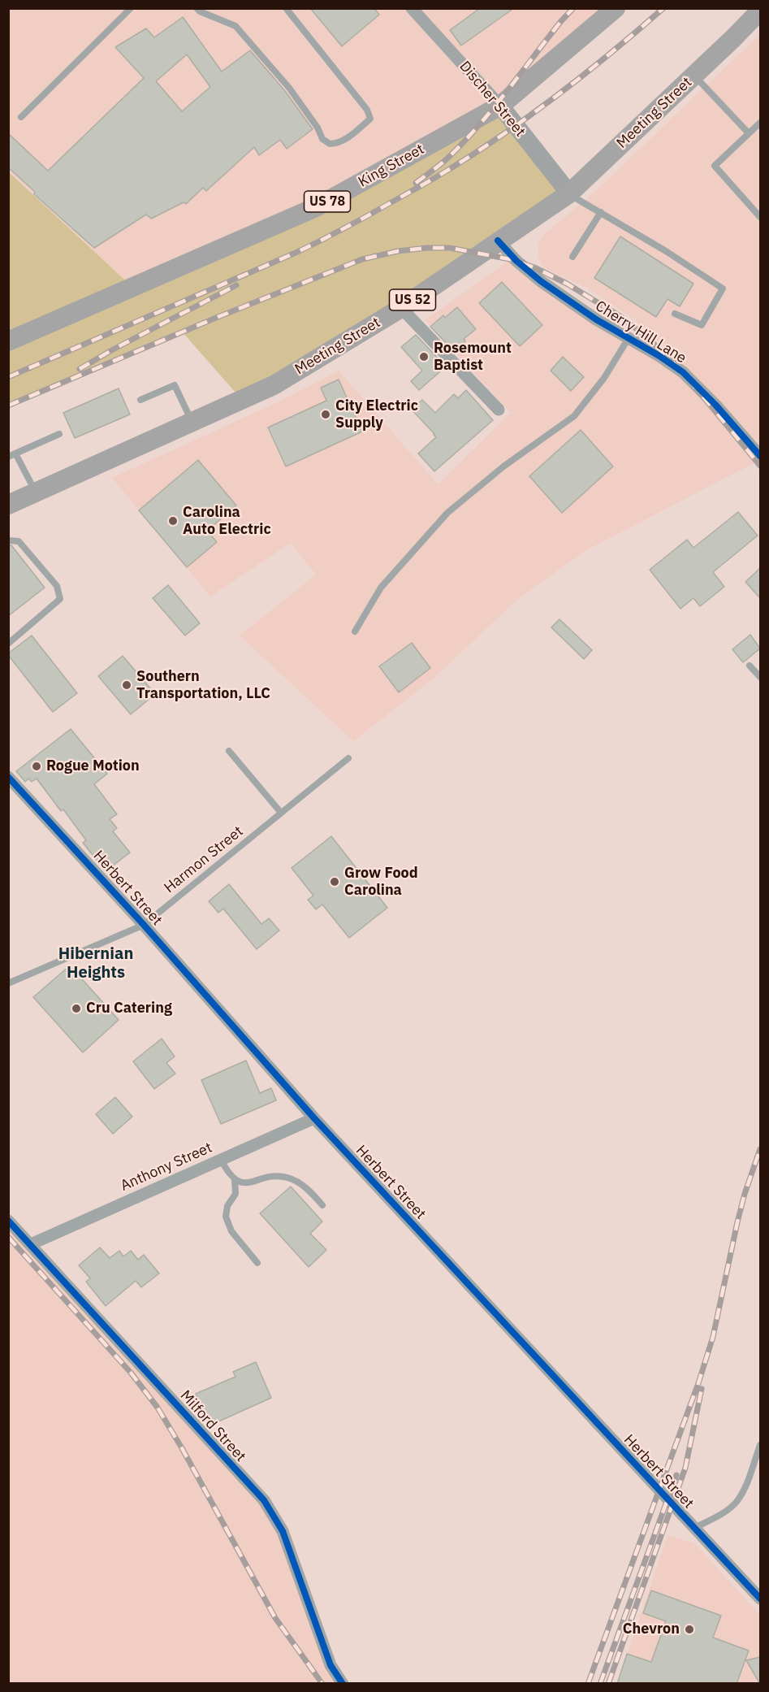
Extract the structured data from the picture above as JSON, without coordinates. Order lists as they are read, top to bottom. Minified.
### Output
{"streets":{"main road":["Meeting Street","King Street","US 78","US 52"],"street":["Discher Street","Cherry Hill Lane","Herbert Street","Anthony Street","Milford Street"],"lane":["Harmon Street"]},"crossings":[["Discher Street","Meeting Street"],["Discher Street","King Street"],["Meeting Street","Cherry Hill Lane"],["Harmon Street","Herbert Street"],["Herbert Street","Anthony Street"],["Anthony Street","Milford Street"]],"districts":["Hibernian Heights"],"places":["Rosemount Baptist","City Electric Supply","Carolina Auto Electric","Southern Transportation, LLC","Rogue Motion","Grow Food Carolina","Cru Catering","Chevron"]}
